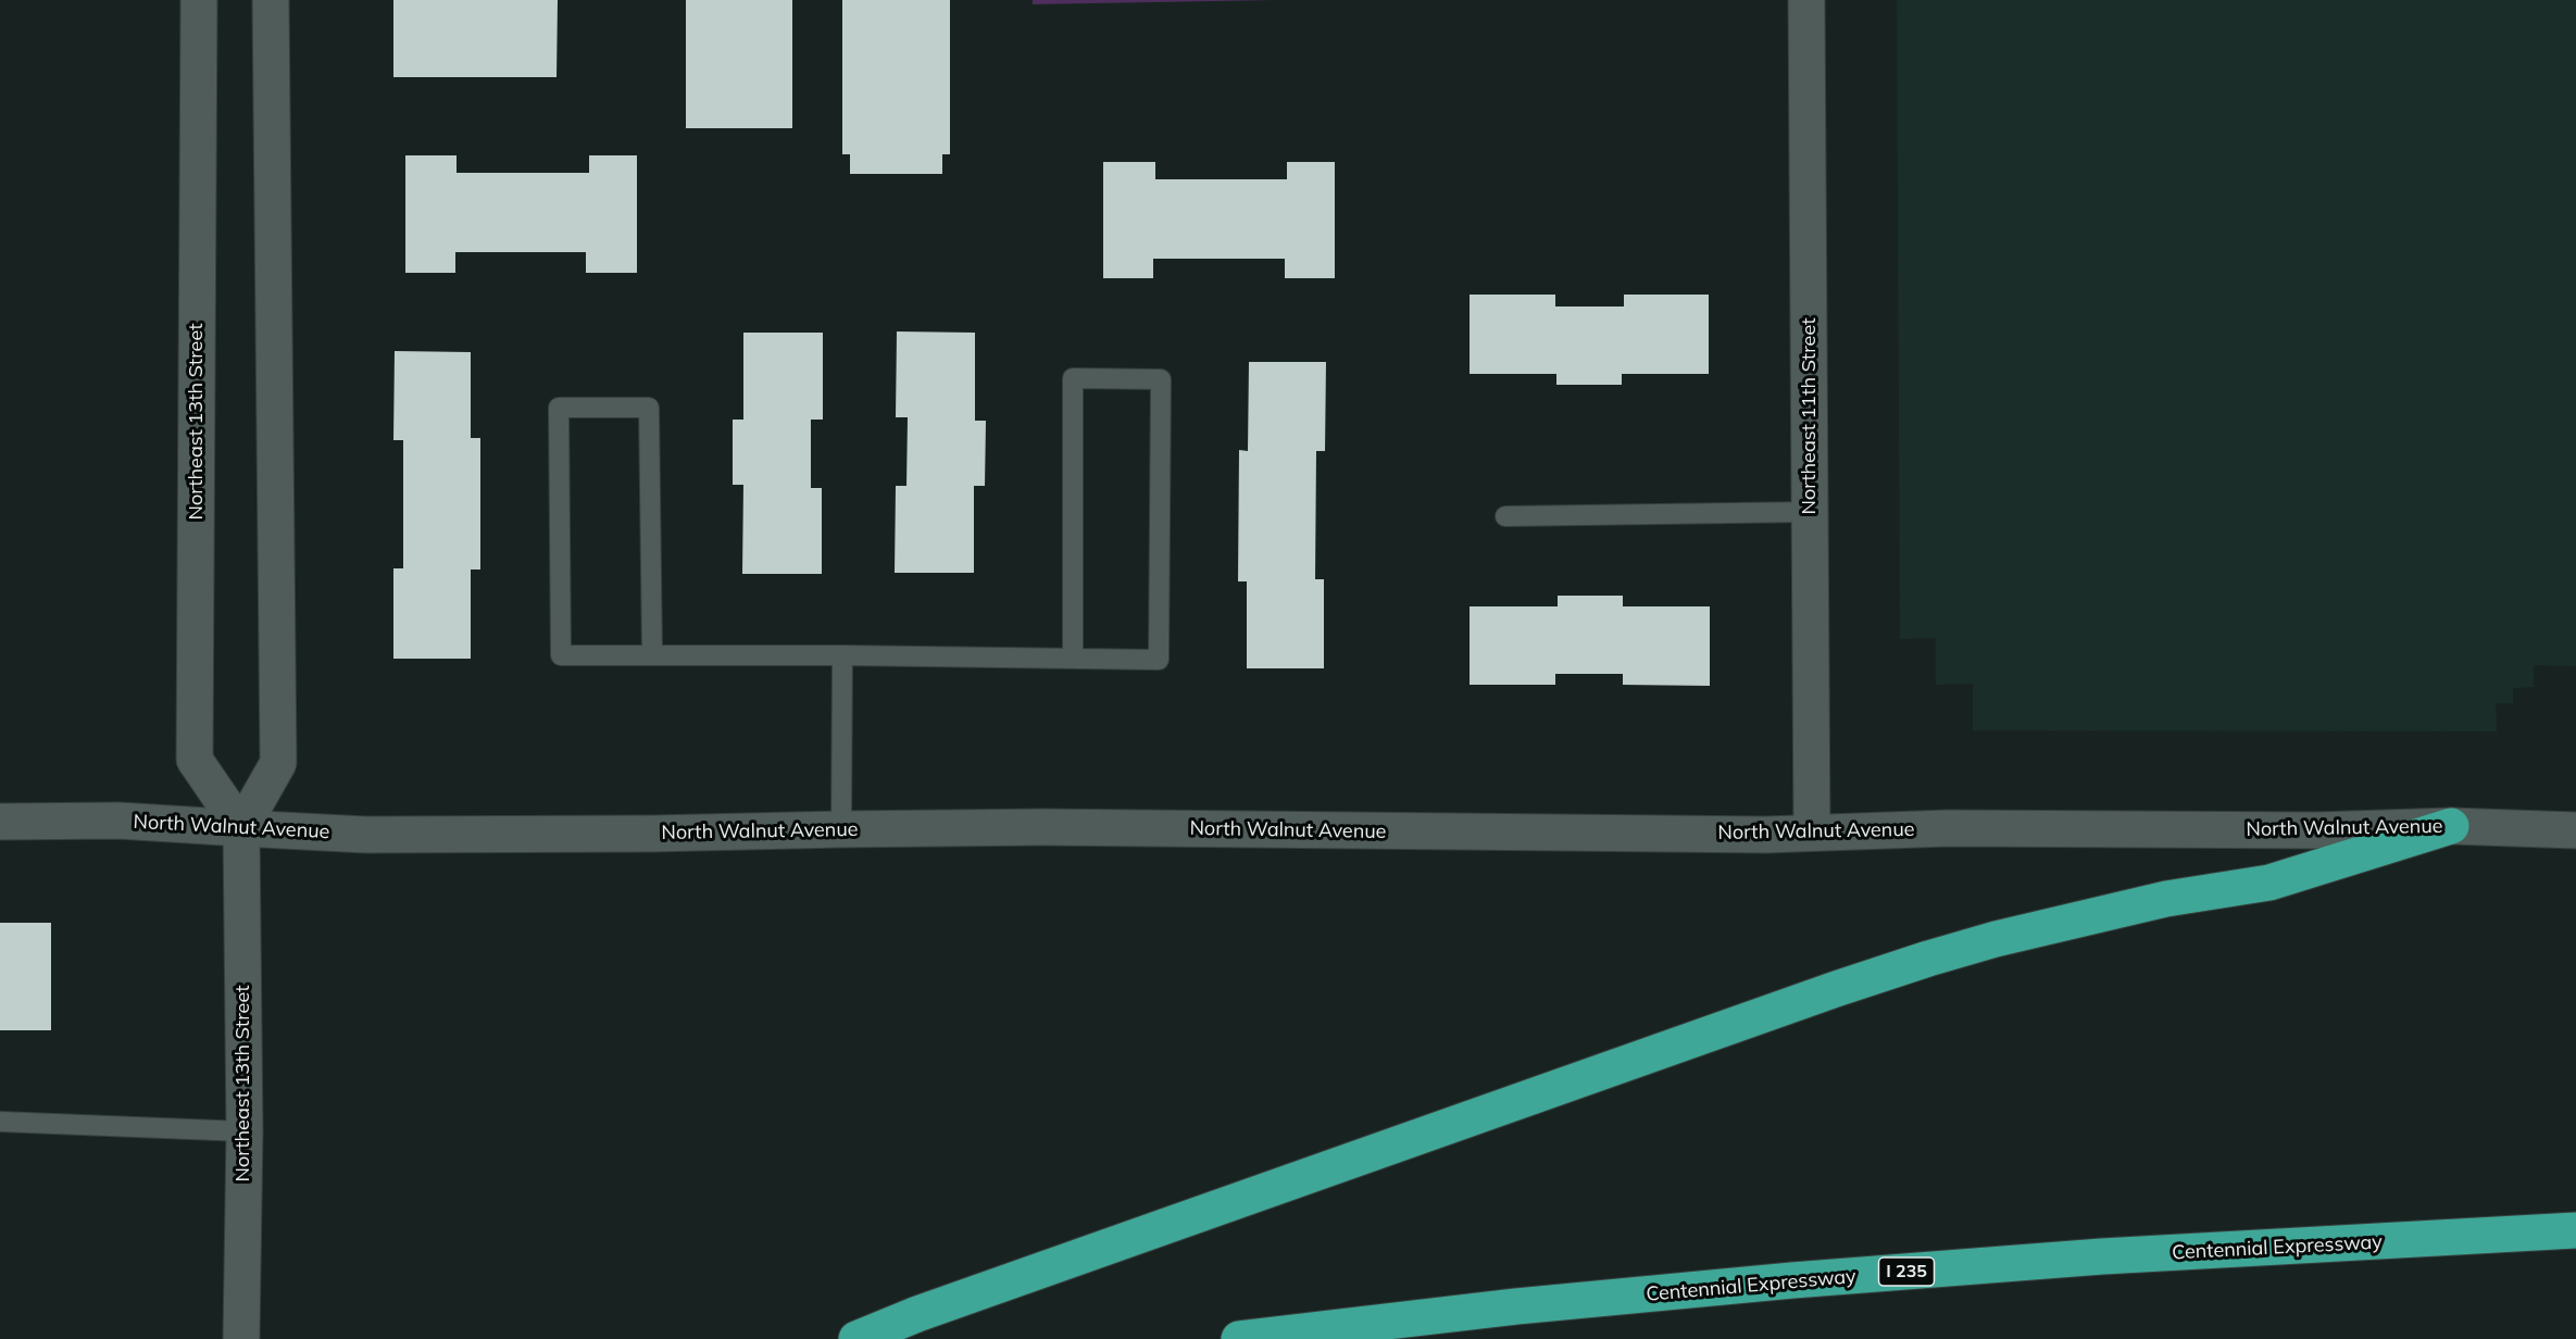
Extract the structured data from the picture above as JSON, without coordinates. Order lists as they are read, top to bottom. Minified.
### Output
{"streets":{"highway":["Centennial Expressway","I 235"],"main road":["Northeast 11th Street","Northeast 13th Street","North Walnut Avenue"]},"crossings":[["Northeast 11th Street","North Walnut Avenue"],["Northeast 13th Street","North Walnut Avenue"]]}
